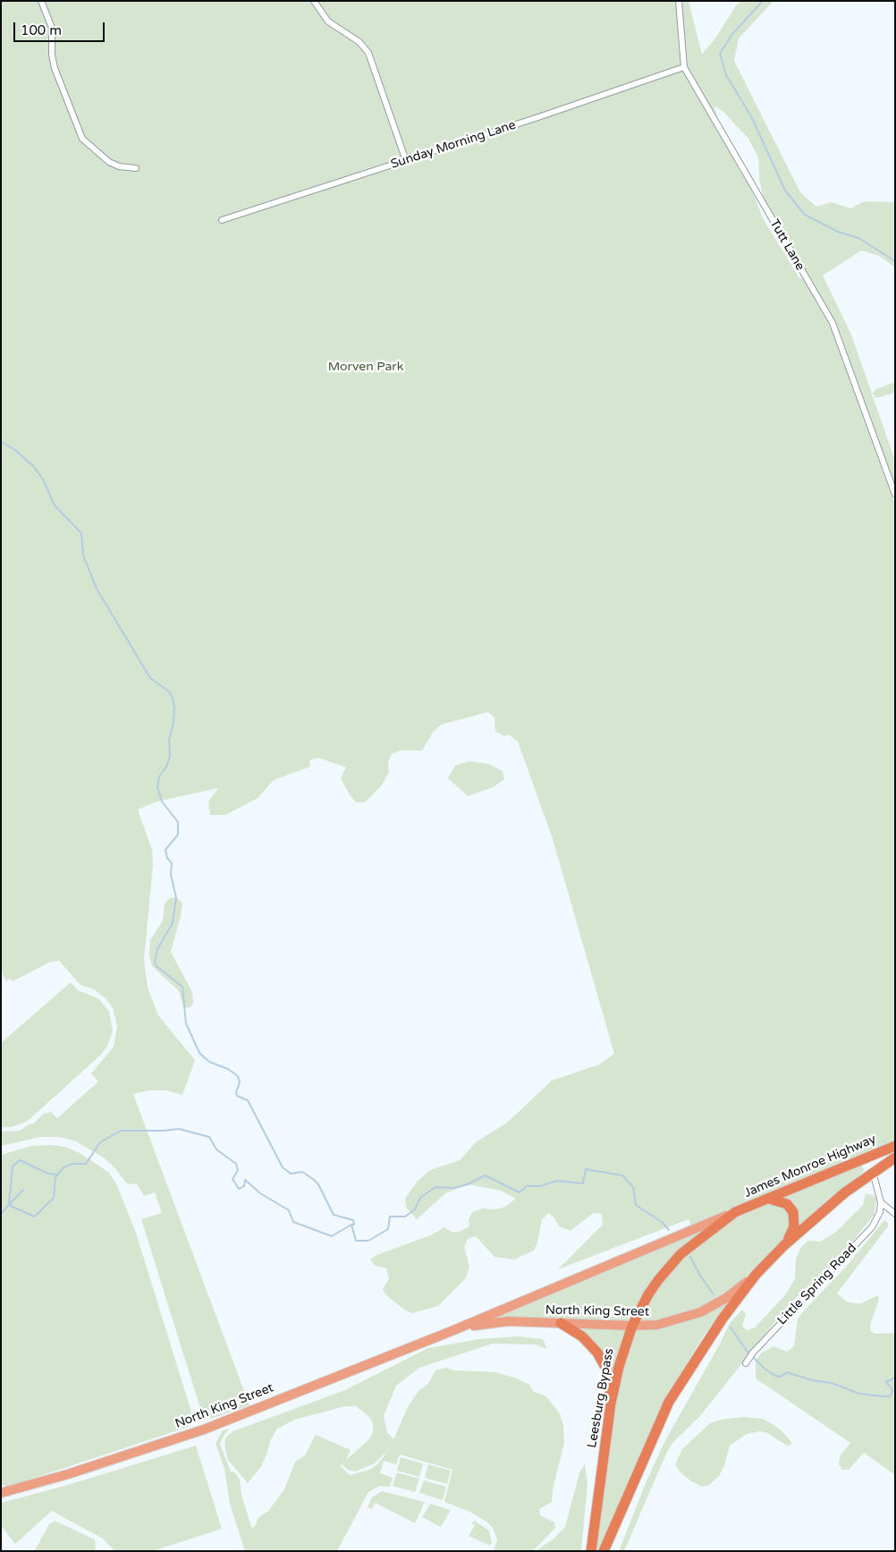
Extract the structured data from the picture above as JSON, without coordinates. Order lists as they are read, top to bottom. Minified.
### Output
{"streets":{"highway":["James Monroe Highway","Leesburg Bypass"],"main road":["North King Street"],"street":["Sunday Morning Lane","Tutt Lane","Little Spring Road"]},"crossings":[["Sunday Morning Lane","Tutt Lane"],["James Monroe Highway","North King Street"],["James Monroe Highway","Leesburg Bypass"],["North King Street","Leesburg Bypass"]],"parks":["Morven Park"],"scale_bar":"100 m"}
